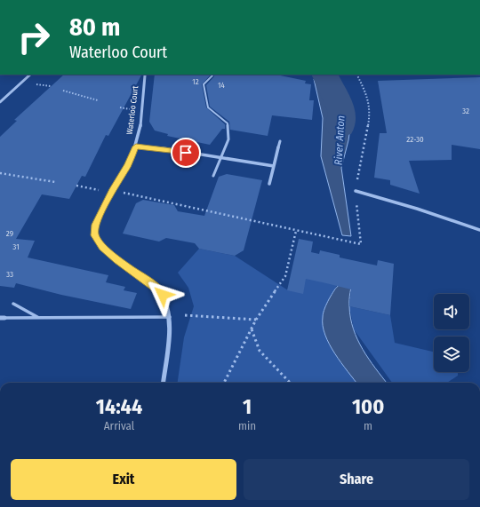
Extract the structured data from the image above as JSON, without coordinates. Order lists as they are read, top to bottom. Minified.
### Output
{"streets":{"street":["Waterloo Court"]},"water":["River Anton"],"house_numbers":["12","14","32","22-30","29","31","33"],"page":{"turn":["80 m","Waterloo Court"],"eta":["14:44","Arrival","1","min","100","m"],"buttons":["Exit","Share"]}}
